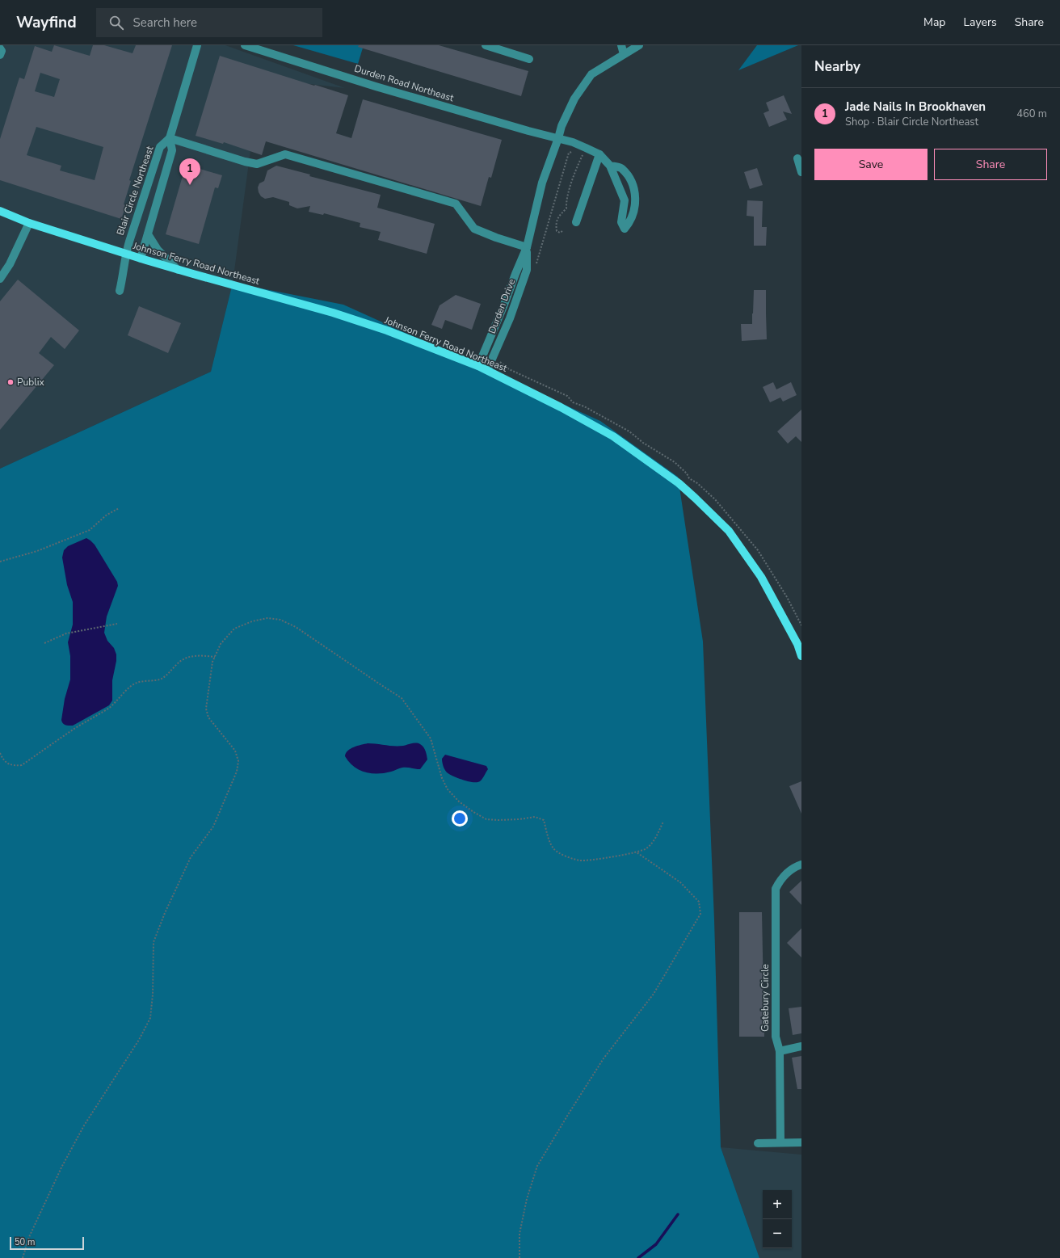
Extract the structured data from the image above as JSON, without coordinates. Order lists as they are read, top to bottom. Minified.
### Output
{"streets":{"main road":["Johnson Ferry Road Northeast"],"street":["Durden Road Northeast","Blair Circle Northeast","Durden Drive","Gatebury Circle"]},"crossings":[["Durden Road Northeast","Durden Drive"],["Blair Circle Northeast","Johnson Ferry Road Northeast"],["Johnson Ferry Road Northeast","Durden Drive"]],"places":["Publix"],"scale_bar":"50 m","page":{"header":"Wayfind","search":"Search here","nav":["Map","Layers","Share"],"heading":"Nearby","list":[{"mark":"1","name":"Jade Nails In Brookhaven","note":"Shop · Blair Circle Northeast","value":"460 m"}],"buttons":["Save","Share"],"pins":"1","map_buttons":["+","−"],"scale":"50 m"}}
